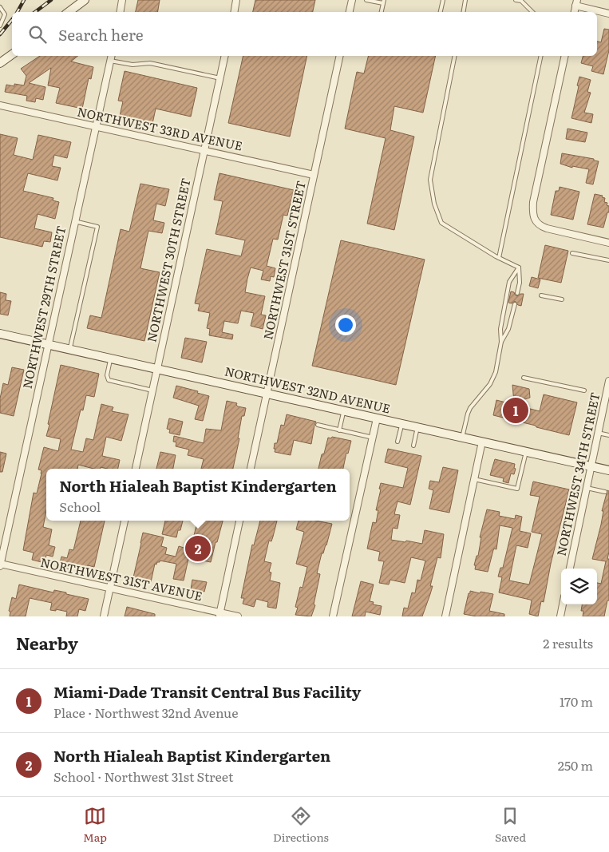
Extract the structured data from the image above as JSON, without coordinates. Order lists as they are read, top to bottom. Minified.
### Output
{"streets":{"main road":["NORTHWEST 32ND AVENUE"],"street":["NORTHWEST 33RD AVENUE","NORTHWEST 30TH STREET","NORTHWEST 31ST STREET","NORTHWEST 29TH STREET","NORTHWEST 34TH STREET","NORTHWEST 31ST AVENUE"]},"crossings":[["NORTHWEST 33RD AVENUE","NORTHWEST 30TH STREET"],["NORTHWEST 33RD AVENUE","NORTHWEST 31ST STREET"],["NORTHWEST 33RD AVENUE","NORTHWEST 29TH STREET"],["NORTHWEST 30TH STREET","NORTHWEST 32ND AVENUE"],["NORTHWEST 31ST STREET","NORTHWEST 32ND AVENUE"],["NORTHWEST 29TH STREET","NORTHWEST 32ND AVENUE"],["NORTHWEST 29TH STREET","NORTHWEST 31ST AVENUE"],["NORTHWEST 32ND AVENUE","NORTHWEST 34TH STREET"]],"page":{"search":"Search here","pins":["1","2"],"popup":["North Hialeah Baptist Kindergarten","School"],"heading":["Nearby","2 results"],"list":[{"mark":"1","name":"Miami-Dade Transit Central Bus Facility","note":"Place · Northwest 32nd Avenue","value":"170 m"},{"mark":"2","name":"North Hialeah Baptist Kindergarten","note":"School · Northwest 31st Street","value":"250 m"}],"nav":["Map","Directions","Saved"]}}
